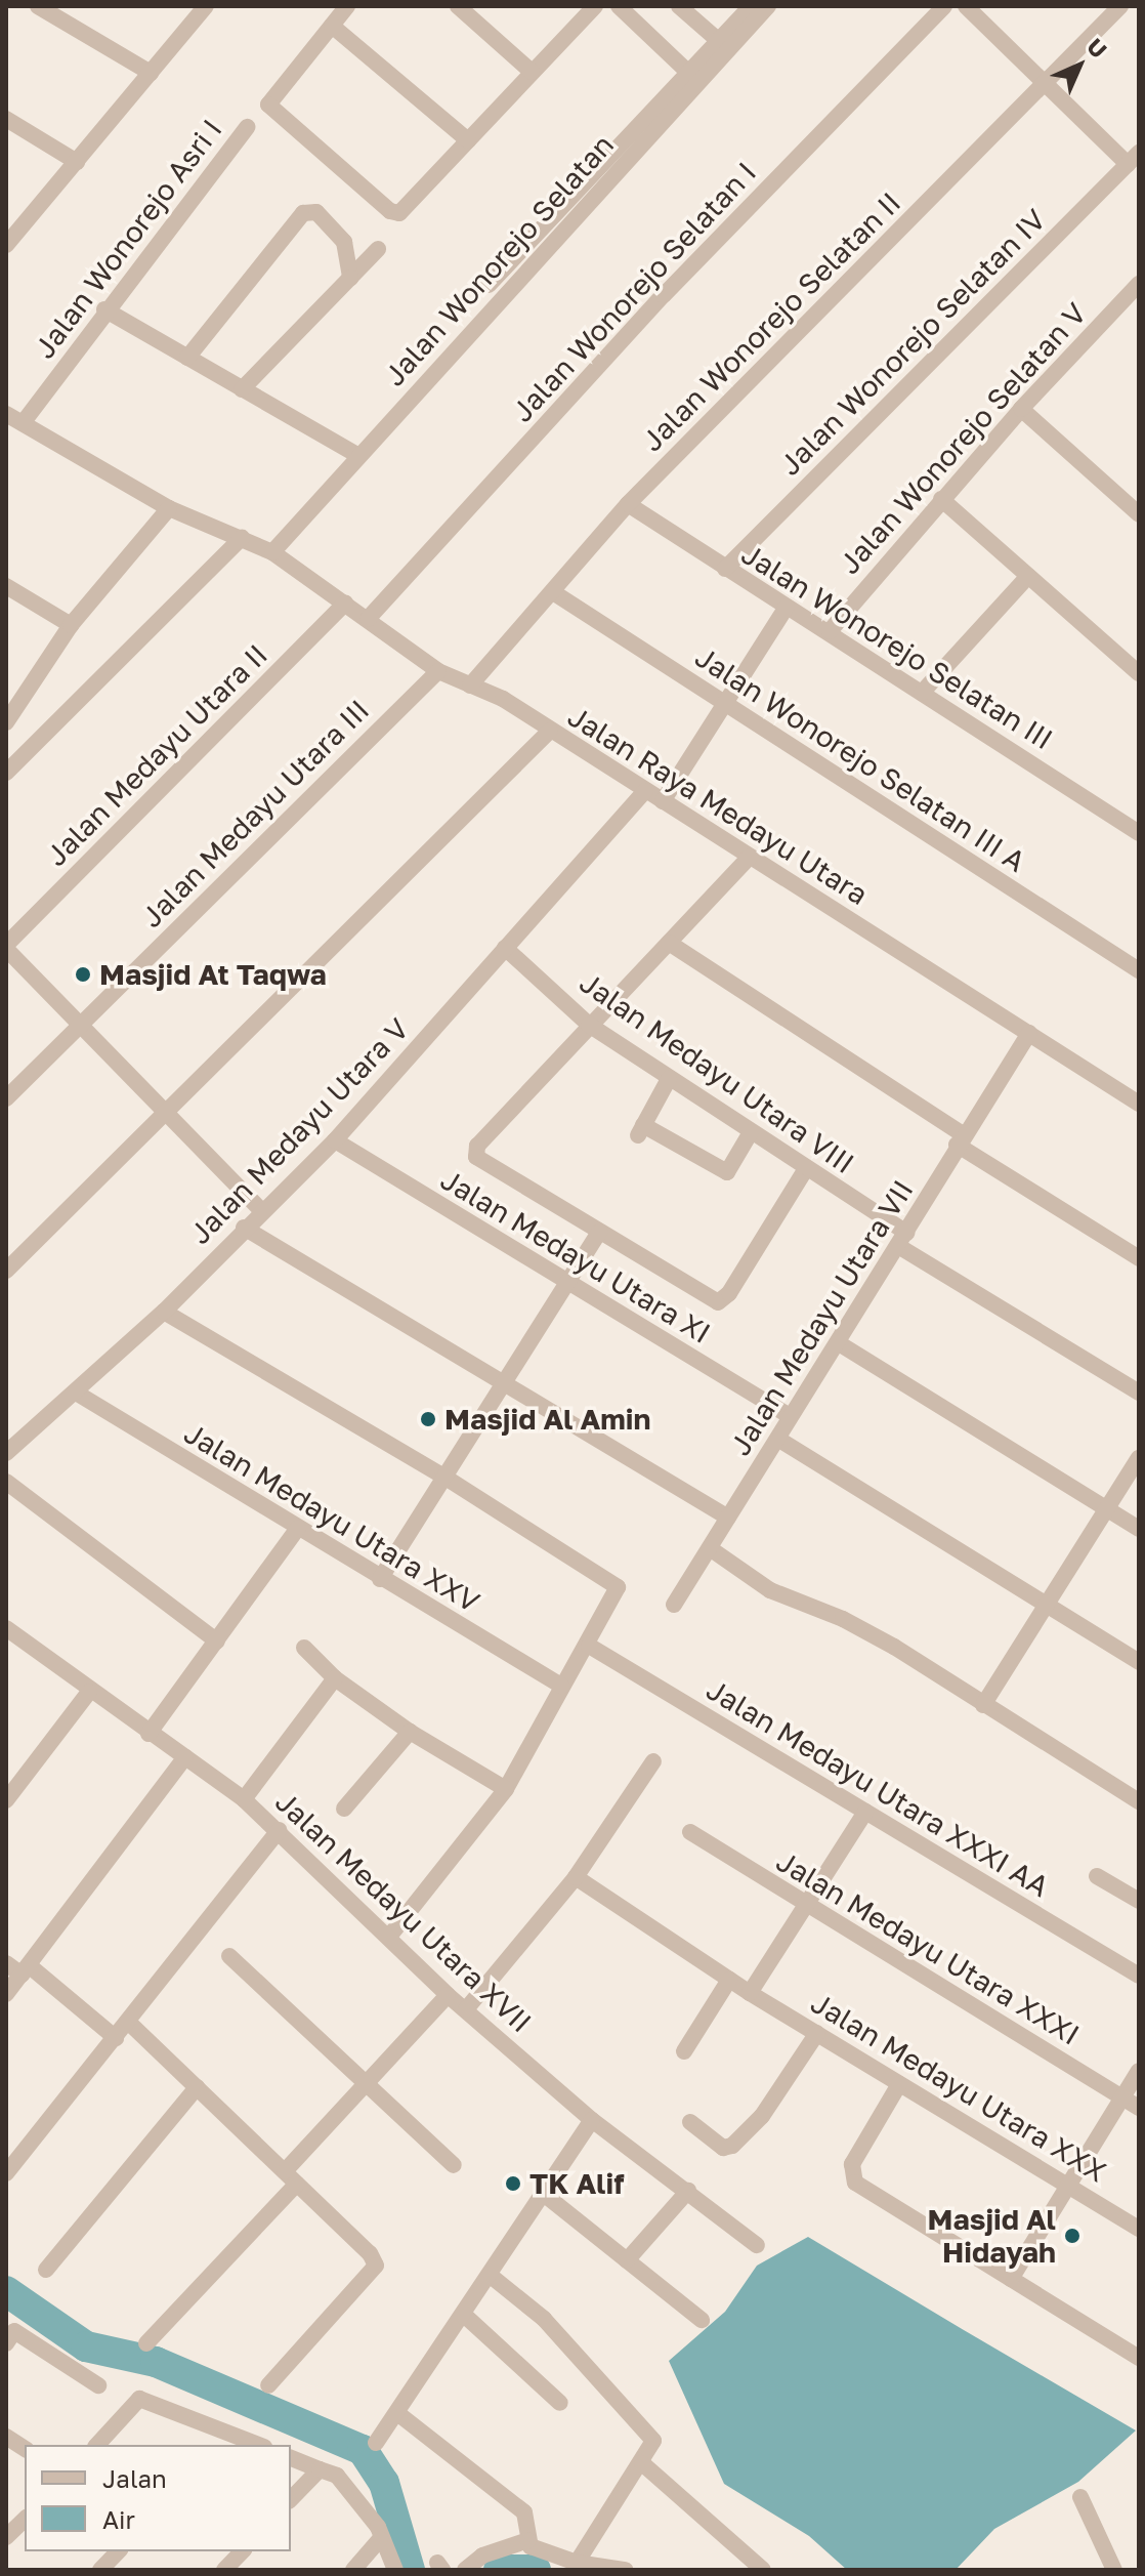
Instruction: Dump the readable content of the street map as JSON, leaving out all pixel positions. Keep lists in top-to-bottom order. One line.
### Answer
{"streets":{"street":["Jalan Wonorejo Asri I","Jalan Wonorejo Selatan","Jalan Wonorejo Selatan I","Jalan Wonorejo Selatan II","Jalan Wonorejo Selatan IV","Jalan Wonorejo Selatan V","Jalan Wonorejo Selatan III","Jalan Medayu Utara II","Jalan Wonorejo Selatan III A","Jalan Raya Medayu Utara","Jalan Medayu Utara III","Jalan Medayu Utara VIII","Jalan Medayu Utara V","Jalan Medayu Utara XI","Jalan Medayu Utara VII","Jalan Medayu Utara XXV","Jalan Medayu Utara XXXI AA","Jalan Medayu Utara XVII","Jalan Medayu Utara XXXI","Jalan Medayu Utara XXX"]},"crossings":[["Jalan Wonorejo Asri I","Jalan Raya Medayu Utara"],["Jalan Wonorejo Selatan","Jalan Raya Medayu Utara"],["Jalan Wonorejo Selatan I","Jalan Raya Medayu Utara"],["Jalan Wonorejo Selatan II","Jalan Wonorejo Selatan III"],["Jalan Wonorejo Selatan II","Jalan Wonorejo Selatan III A"],["Jalan Wonorejo Selatan II","Jalan Raya Medayu Utara"],["Jalan Wonorejo Selatan IV","Jalan Wonorejo Selatan III"],["Jalan Wonorejo Selatan V","Jalan Wonorejo Selatan III"],["Jalan Medayu Utara II","Jalan Raya Medayu Utara"],["Jalan Medayu Utara II","Jalan Medayu Utara III"],["Jalan Medayu Utara II","Jalan Medayu Utara V"],["Jalan Raya Medayu Utara","Jalan Medayu Utara III"],["Jalan Raya Medayu Utara","Jalan Medayu Utara V"],["Jalan Raya Medayu Utara","Jalan Medayu Utara VII"],["Jalan Medayu Utara VIII","Jalan Medayu Utara V"],["Jalan Medayu Utara VIII","Jalan Medayu Utara VII"],["Jalan Medayu Utara V","Jalan Medayu Utara XI"],["Jalan Medayu Utara V","Jalan Medayu Utara XXV"],["Jalan Medayu Utara XI","Jalan Medayu Utara VII"]],"places":["Masjid At Taqwa","Masjid Al Amin","TK Alif","Masjid Al Hidayah"],"legend":["Jalan","Air"],"north":"top right"}
